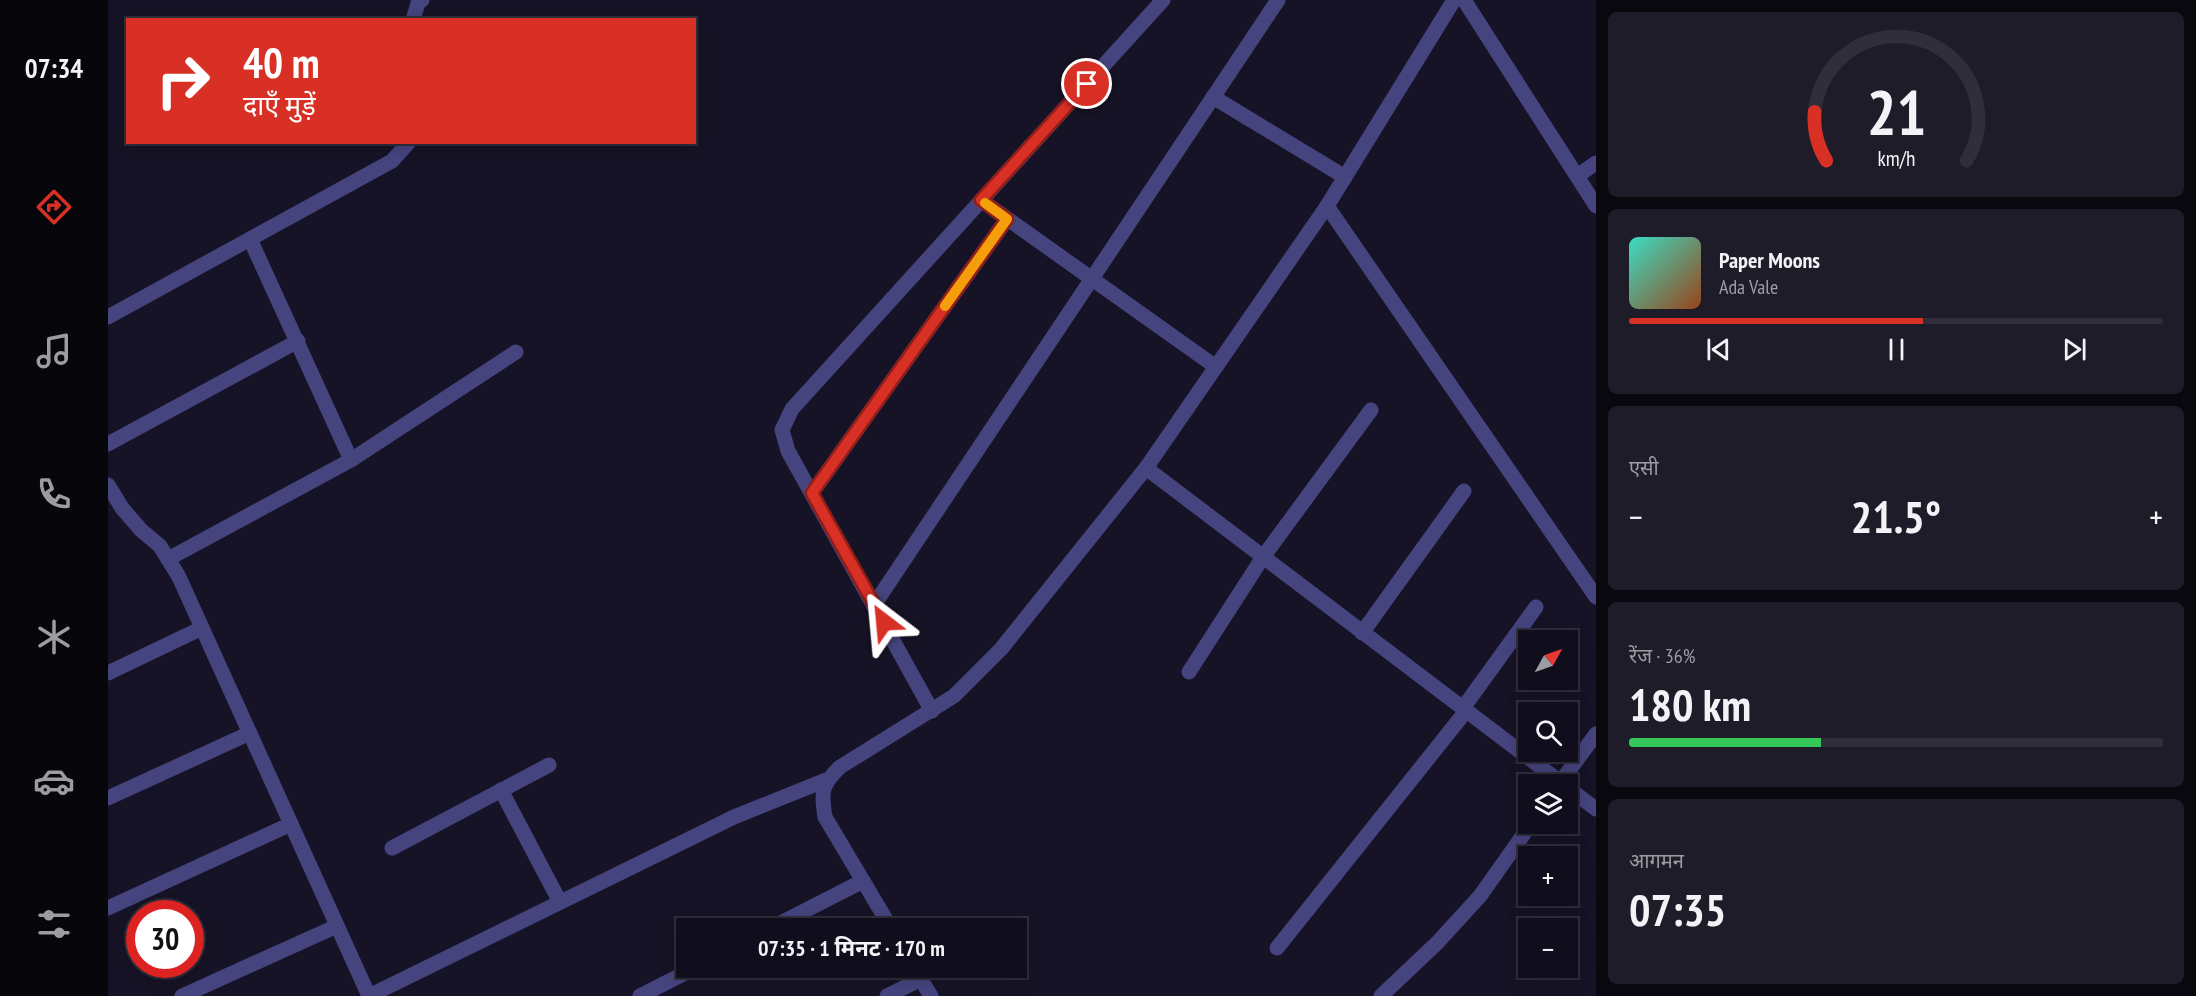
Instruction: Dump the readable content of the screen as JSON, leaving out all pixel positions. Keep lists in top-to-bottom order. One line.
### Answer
{"north":"top right","page":{"tabs":"07:34","turn":["40 m","दाएँ मुड़ें"],"song":["Paper Moons","Ada Vale"],"tile":["एसी",["रेंज · 36%","180 km"],["आगमन","07:35"]],"heat":["−","21.5°","+"],"map_buttons":["+","−"],"limit":"30","trip":"07:35 · 1 मिनट · 170 m","gauge":["21","km/h"]}}
